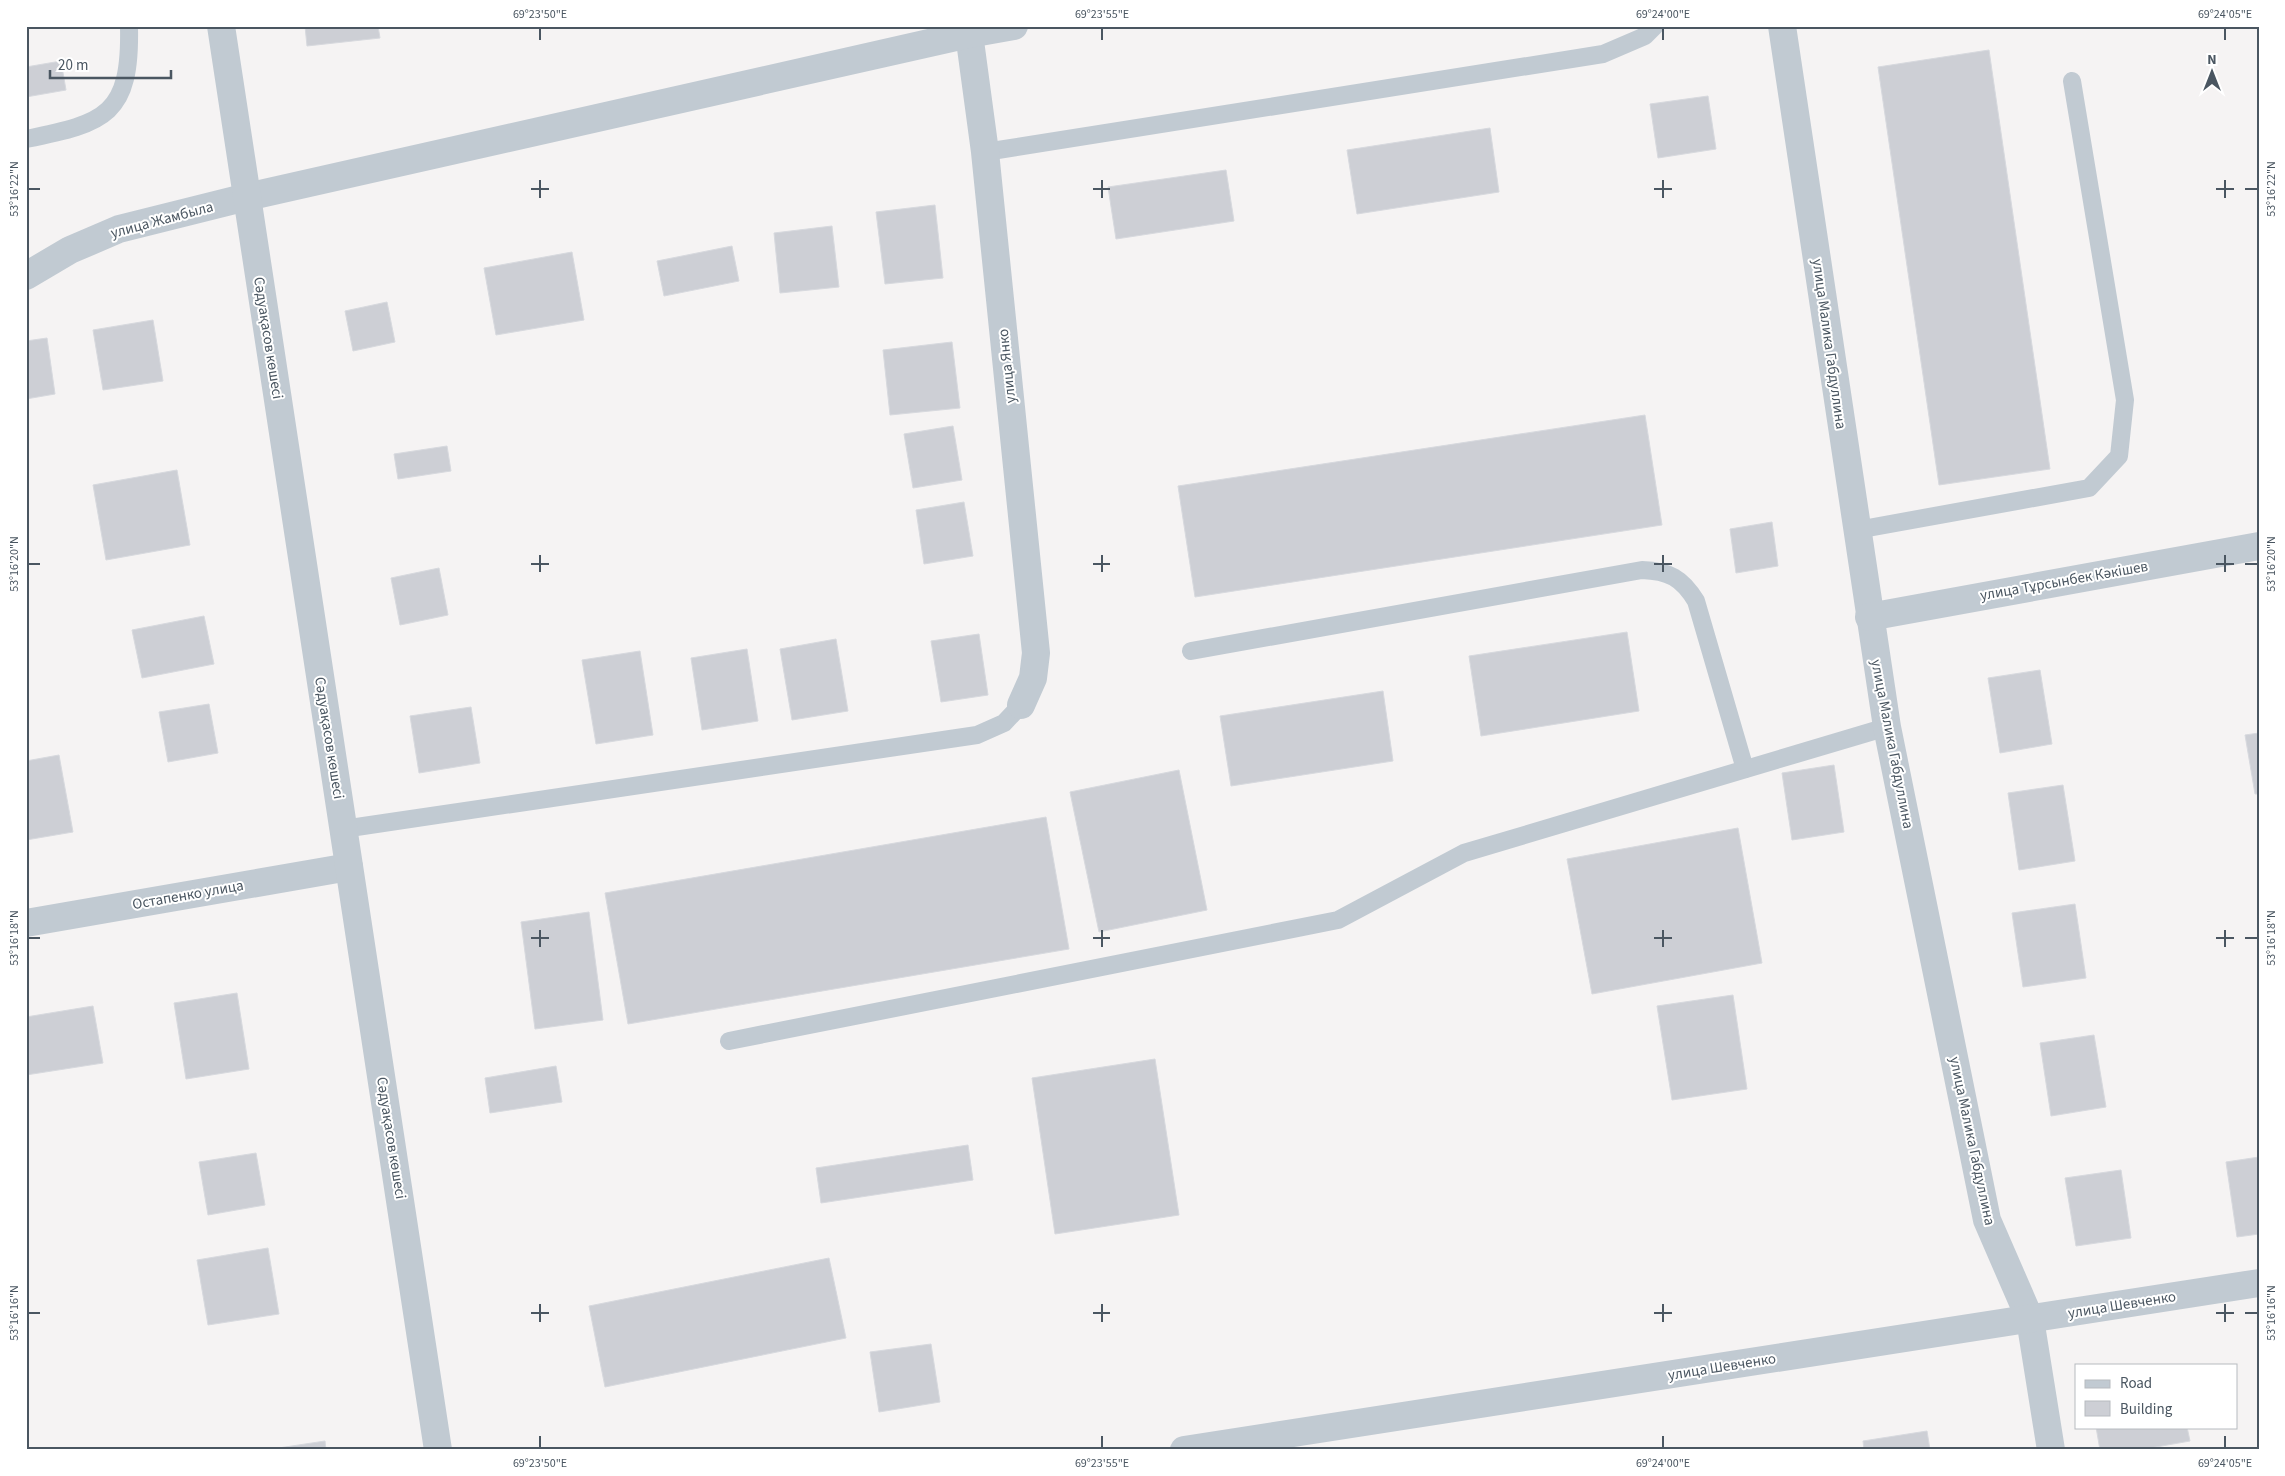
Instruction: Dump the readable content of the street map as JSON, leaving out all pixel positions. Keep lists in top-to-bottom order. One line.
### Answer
{"streets":{"street":["улица Жамбыла","Сәдуақасов көшесі","улица Малика Габдуллина","улица Янко","улица Тұрсынбек Кәкішев","Остапенко улица","улица Шевченко"]},"crossings":[["улица Жамбыла","Сәдуақасов көшесі"],["улица Жамбыла","улица Янко"],["Сәдуақасов көшесі","Остапенко улица"],["улица Малика Габдуллина","улица Тұрсынбек Кәкішев"],["улица Малика Габдуллина","улица Шевченко"]],"legend":["Road","Building"],"scale_bar":"20 m","north":"top","coordinates":["69°23'50\"E","69°23'55\"E","69°24'00\"E","69°24'05\"E","53°16'22\"N","53°16'20\"N","53°16'18\"N","53°16'16\"N"]}
